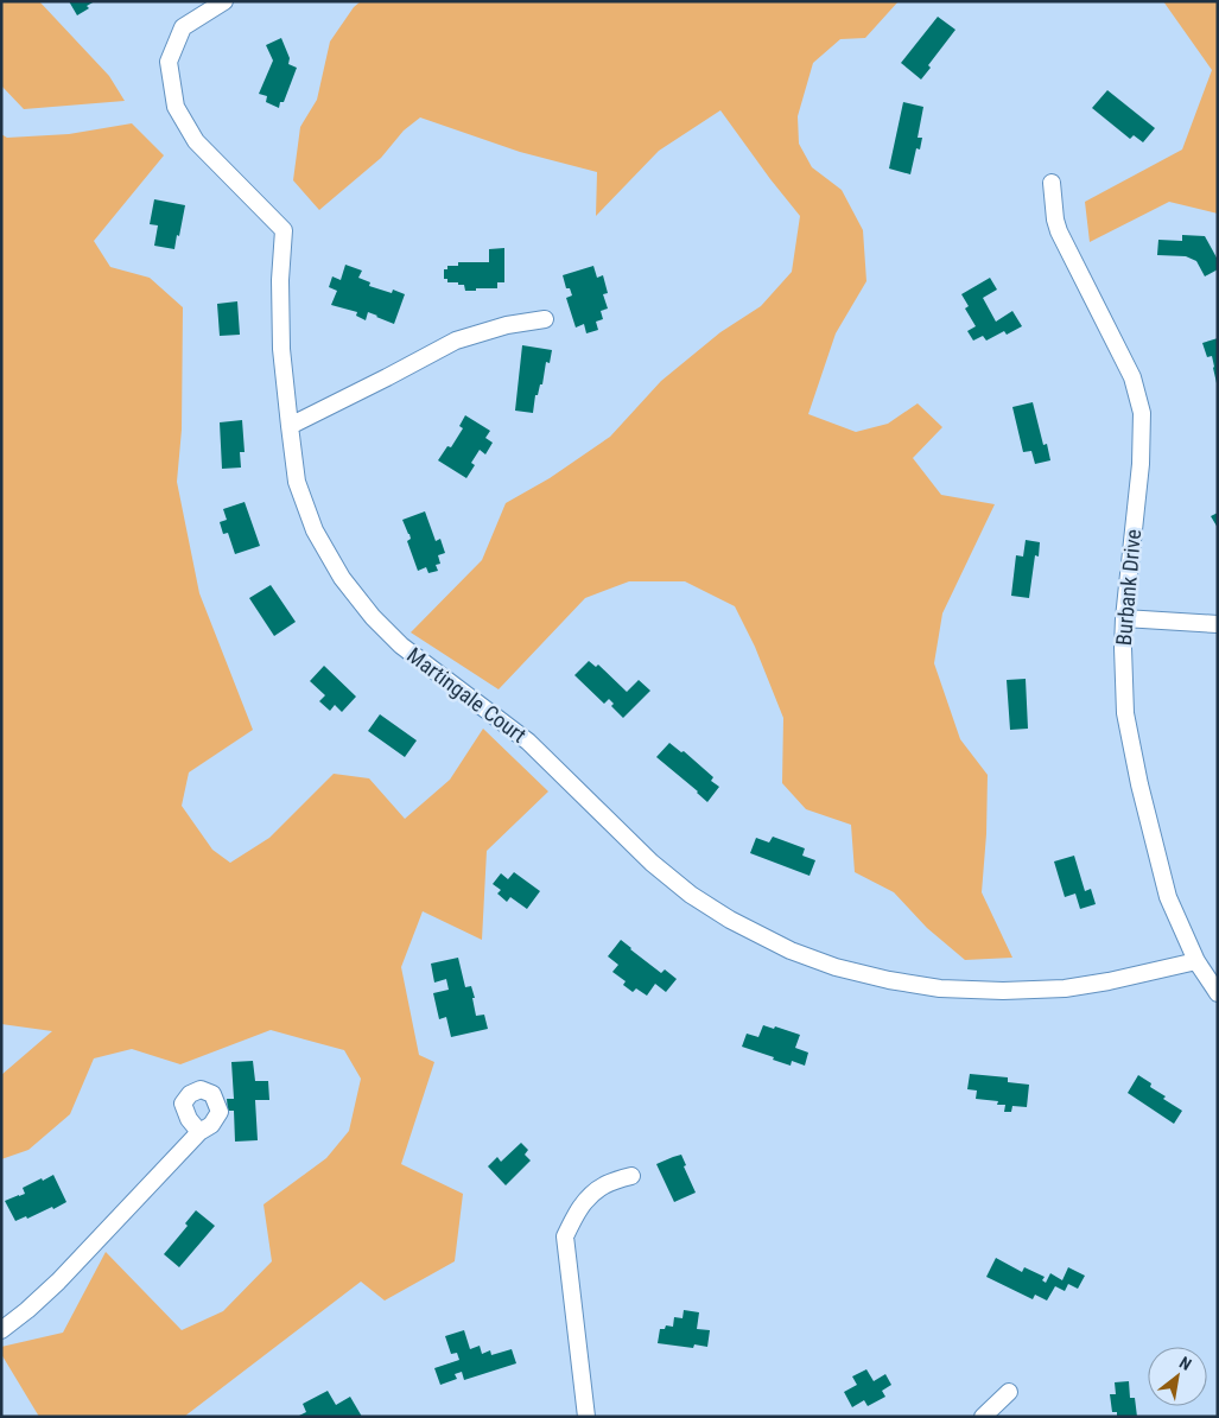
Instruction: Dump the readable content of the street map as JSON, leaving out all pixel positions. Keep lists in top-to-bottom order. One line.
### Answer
{"streets":{"street":["Burbank Drive","Martingale Court"]},"crossings":[["Burbank Drive","Martingale Court"]],"north":"top right"}
